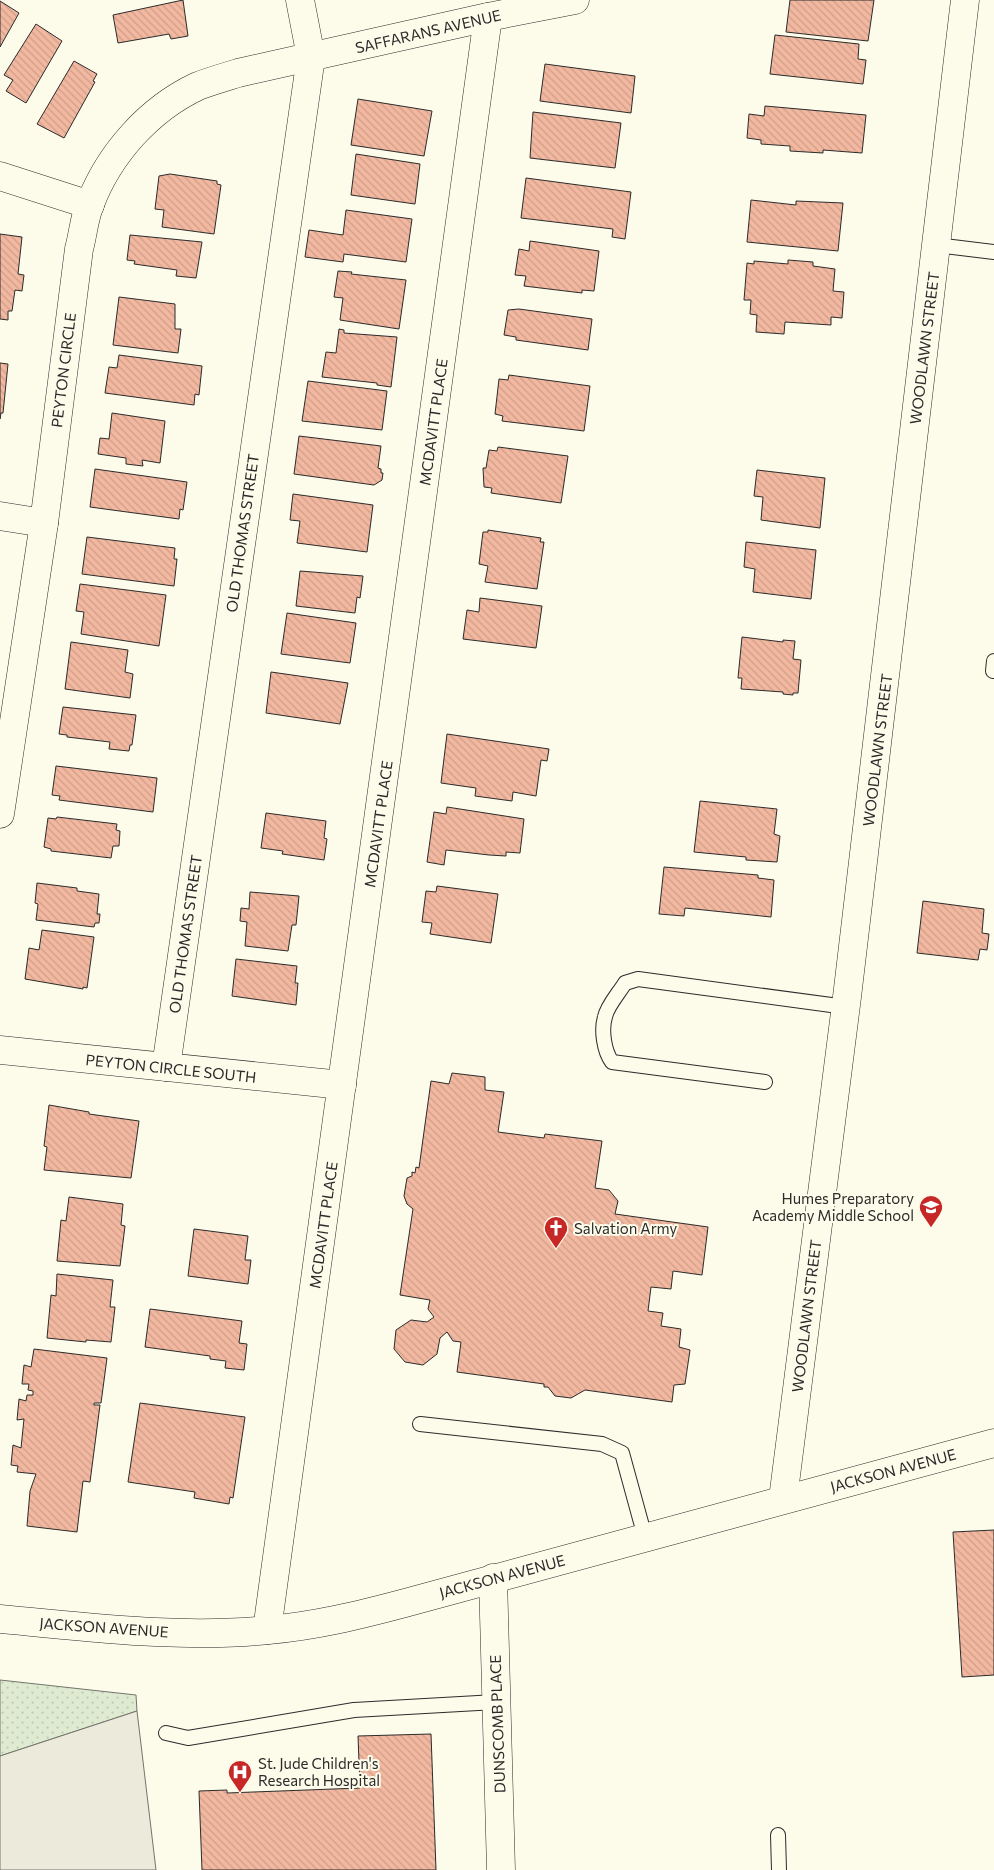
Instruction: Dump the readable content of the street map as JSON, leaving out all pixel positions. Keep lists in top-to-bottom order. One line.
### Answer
{"streets":{"street":["SAFFARANS AVENUE","WOODLAWN STREET","PEYTON CIRCLE","MCDAVITT PLACE","OLD THOMAS STREET","PEYTON CIRCLE SOUTH","JACKSON AVENUE","DUNSCOMB PLACE"]},"crossings":[["SAFFARANS AVENUE","PEYTON CIRCLE"],["SAFFARANS AVENUE","MCDAVITT PLACE"],["SAFFARANS AVENUE","OLD THOMAS STREET"],["WOODLAWN STREET","JACKSON AVENUE"],["PEYTON CIRCLE","OLD THOMAS STREET"],["MCDAVITT PLACE","PEYTON CIRCLE SOUTH"],["MCDAVITT PLACE","JACKSON AVENUE"],["OLD THOMAS STREET","PEYTON CIRCLE SOUTH"],["JACKSON AVENUE","DUNSCOMB PLACE"]],"places":{"school or university":["Humes Preparatory Academy Middle School"],"church":["Salvation Army"],"hospital":["St. Jude Children's Research Hospital"]}}
